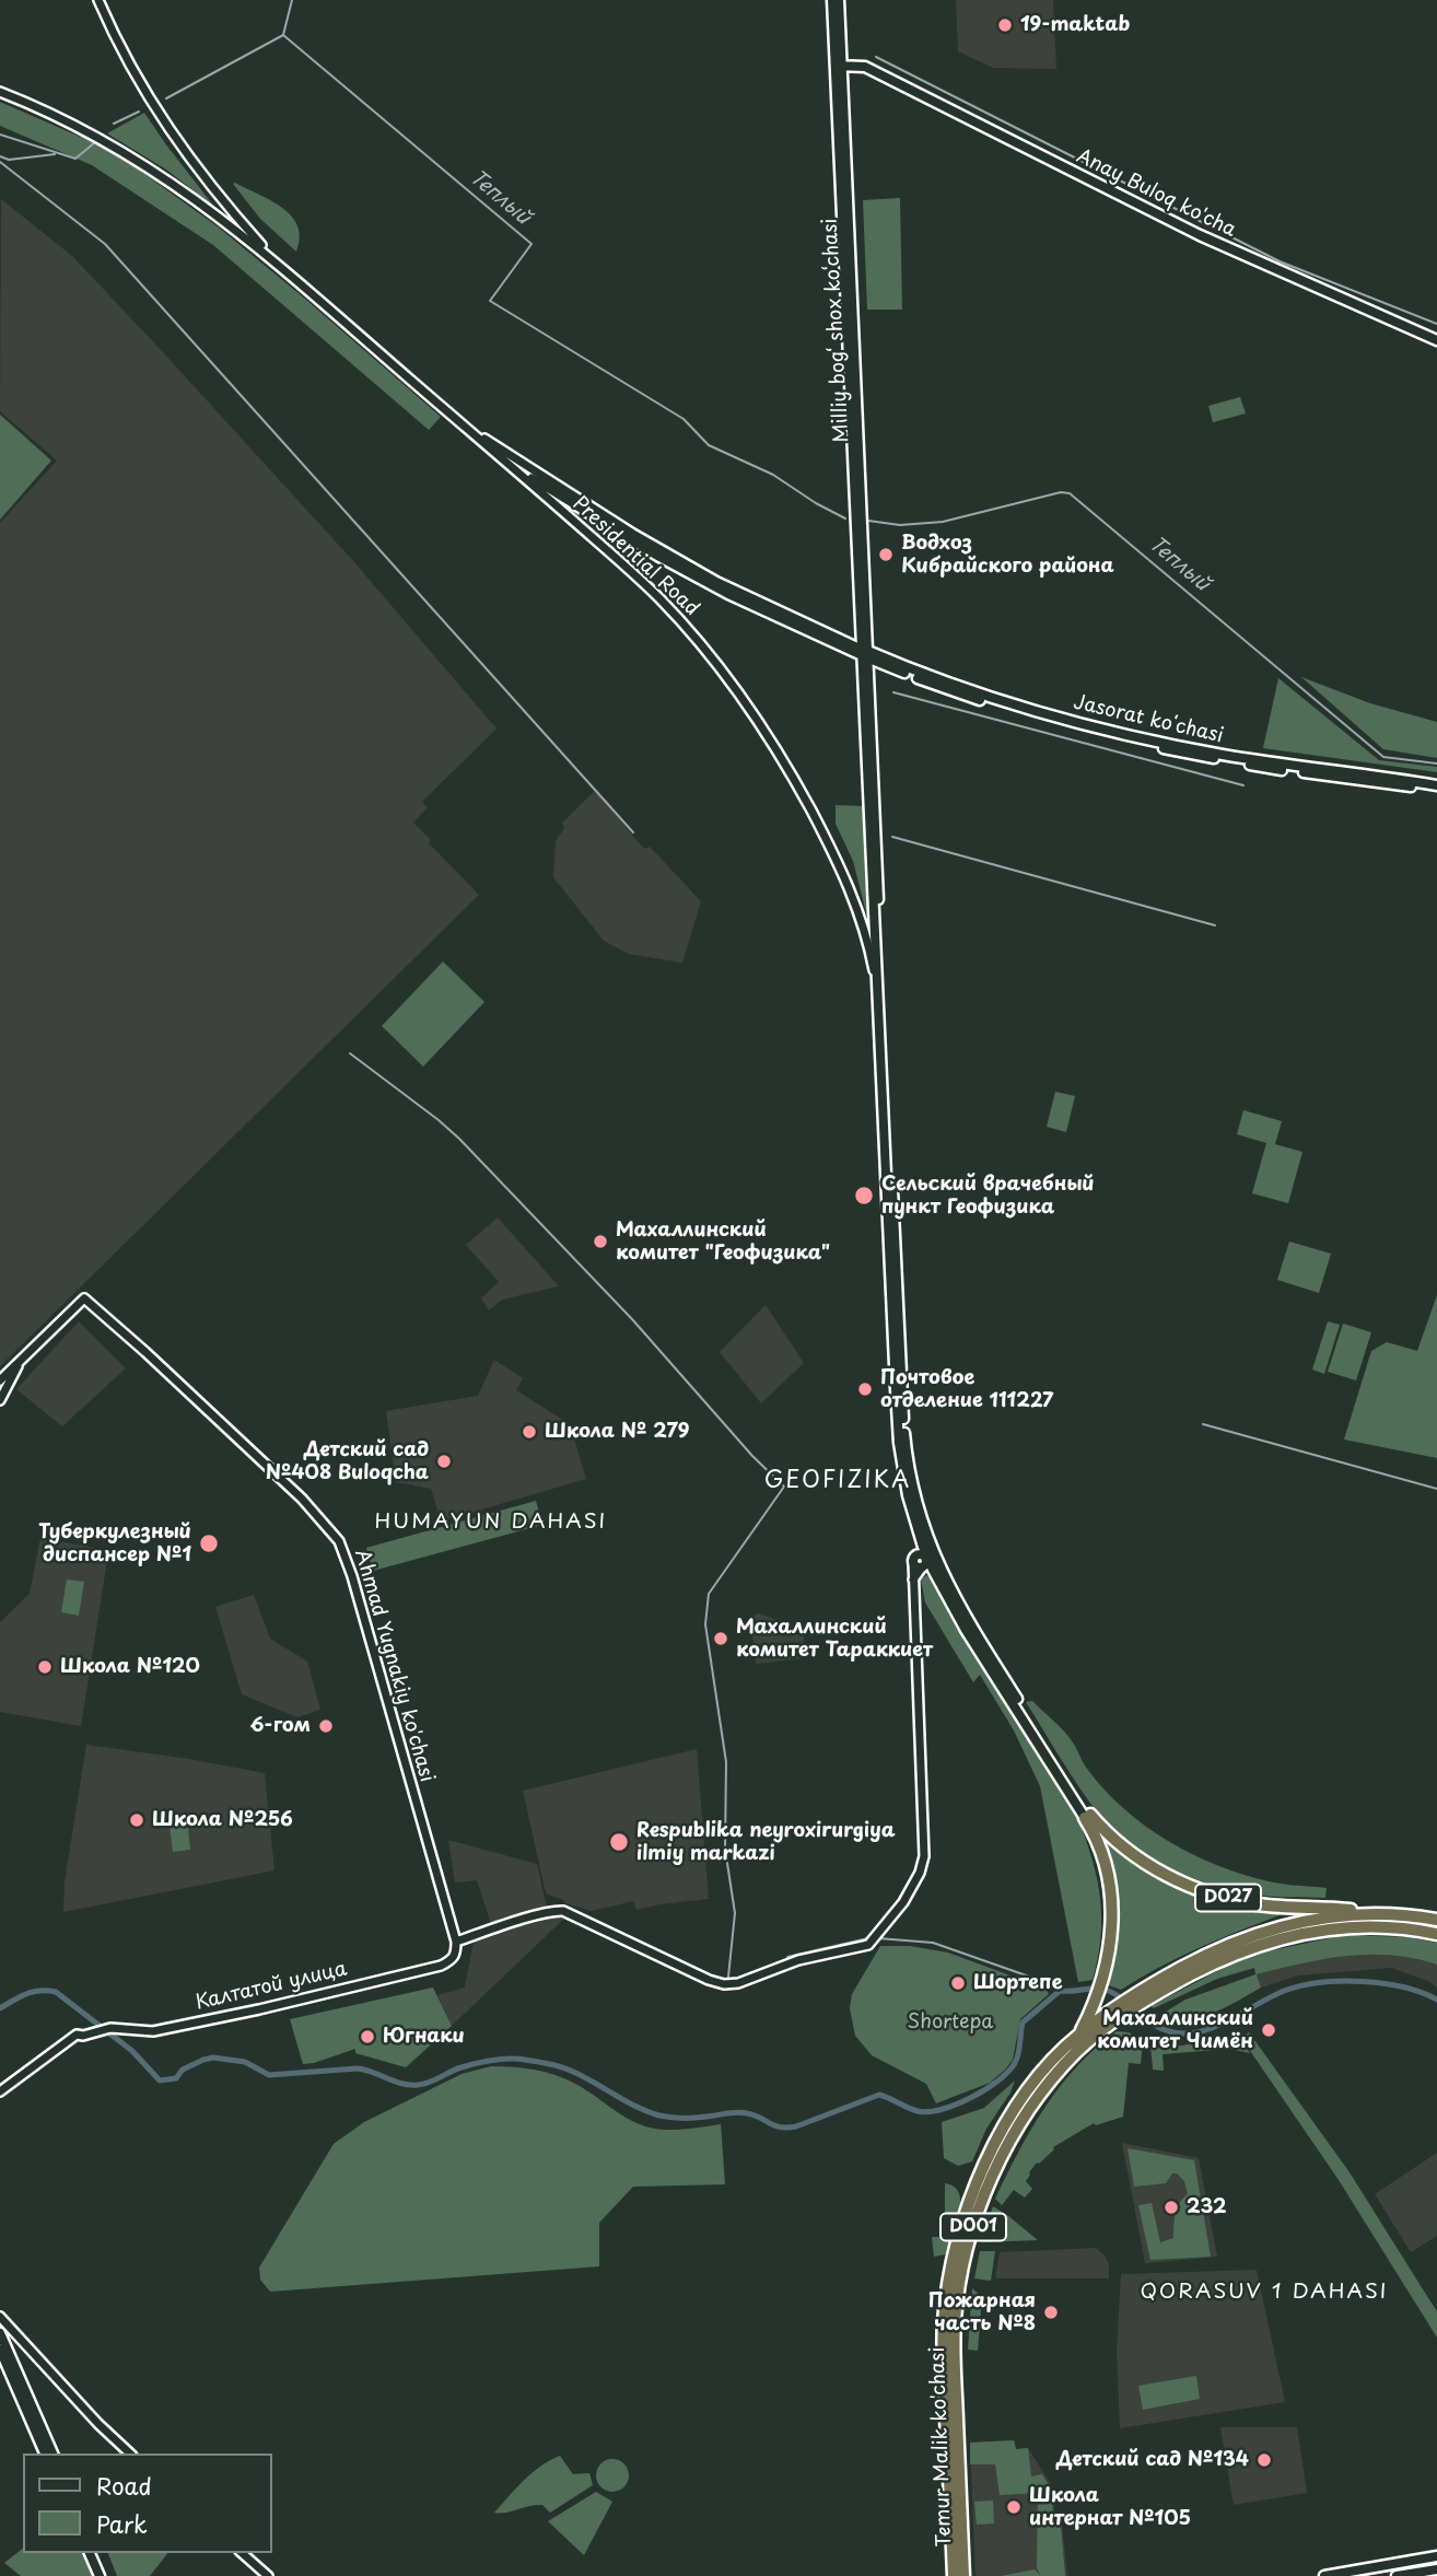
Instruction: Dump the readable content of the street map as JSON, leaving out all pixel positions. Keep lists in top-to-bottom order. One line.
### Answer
{"streets":{"highway":["D027","D001","Temur Malik ko'chasi"],"main road":["Anay Buloq ko'cha","Milliy bog‘ shox ko‘chasi","Jasorat koʻchasi"],"street":["Presidential Road","Ahmad Yugnakiy ko'chasi","Калтатой улица"]},"crossings":[["Anay Buloq ko'cha","Milliy bog‘ shox ko‘chasi"],["Milliy bog‘ shox ko‘chasi","Jasorat koʻchasi"],["Milliy bog‘ shox ko‘chasi","D027"],["Presidential Road","D027"],["Jasorat koʻchasi","D027"],["Ahmad Yugnakiy ko'chasi","Калтатой улица"],["D027","Temur Malik ko'chasi"]],"districts":["GEOFIZIKA","HUMAYUN DAHASI","QORASUV 1 DAHASI"],"water":["Теплый"],"parks":["Shortepa"],"places":["19-maktab","Водхоз Кибрайского района","Сельский врачебный пункт Геофизика","Махаллинский комитет \"Геофизика\"","Почтовое отделение 111227","Школа № 279","Детский сад №408 Buloqcha","Туберкулезный диспансер №1","Махаллинский комитет Тараккиет","Школа №120","6-гом","Школа №256","Respublika neyroxirurgiya ilmiy markazi","Шортепе","Махаллинский комитет Чимён","Югнаки","232","Пожарная часть №8","Детский сад №134","Школа интернат №105"],"legend":["Road","Park"]}
